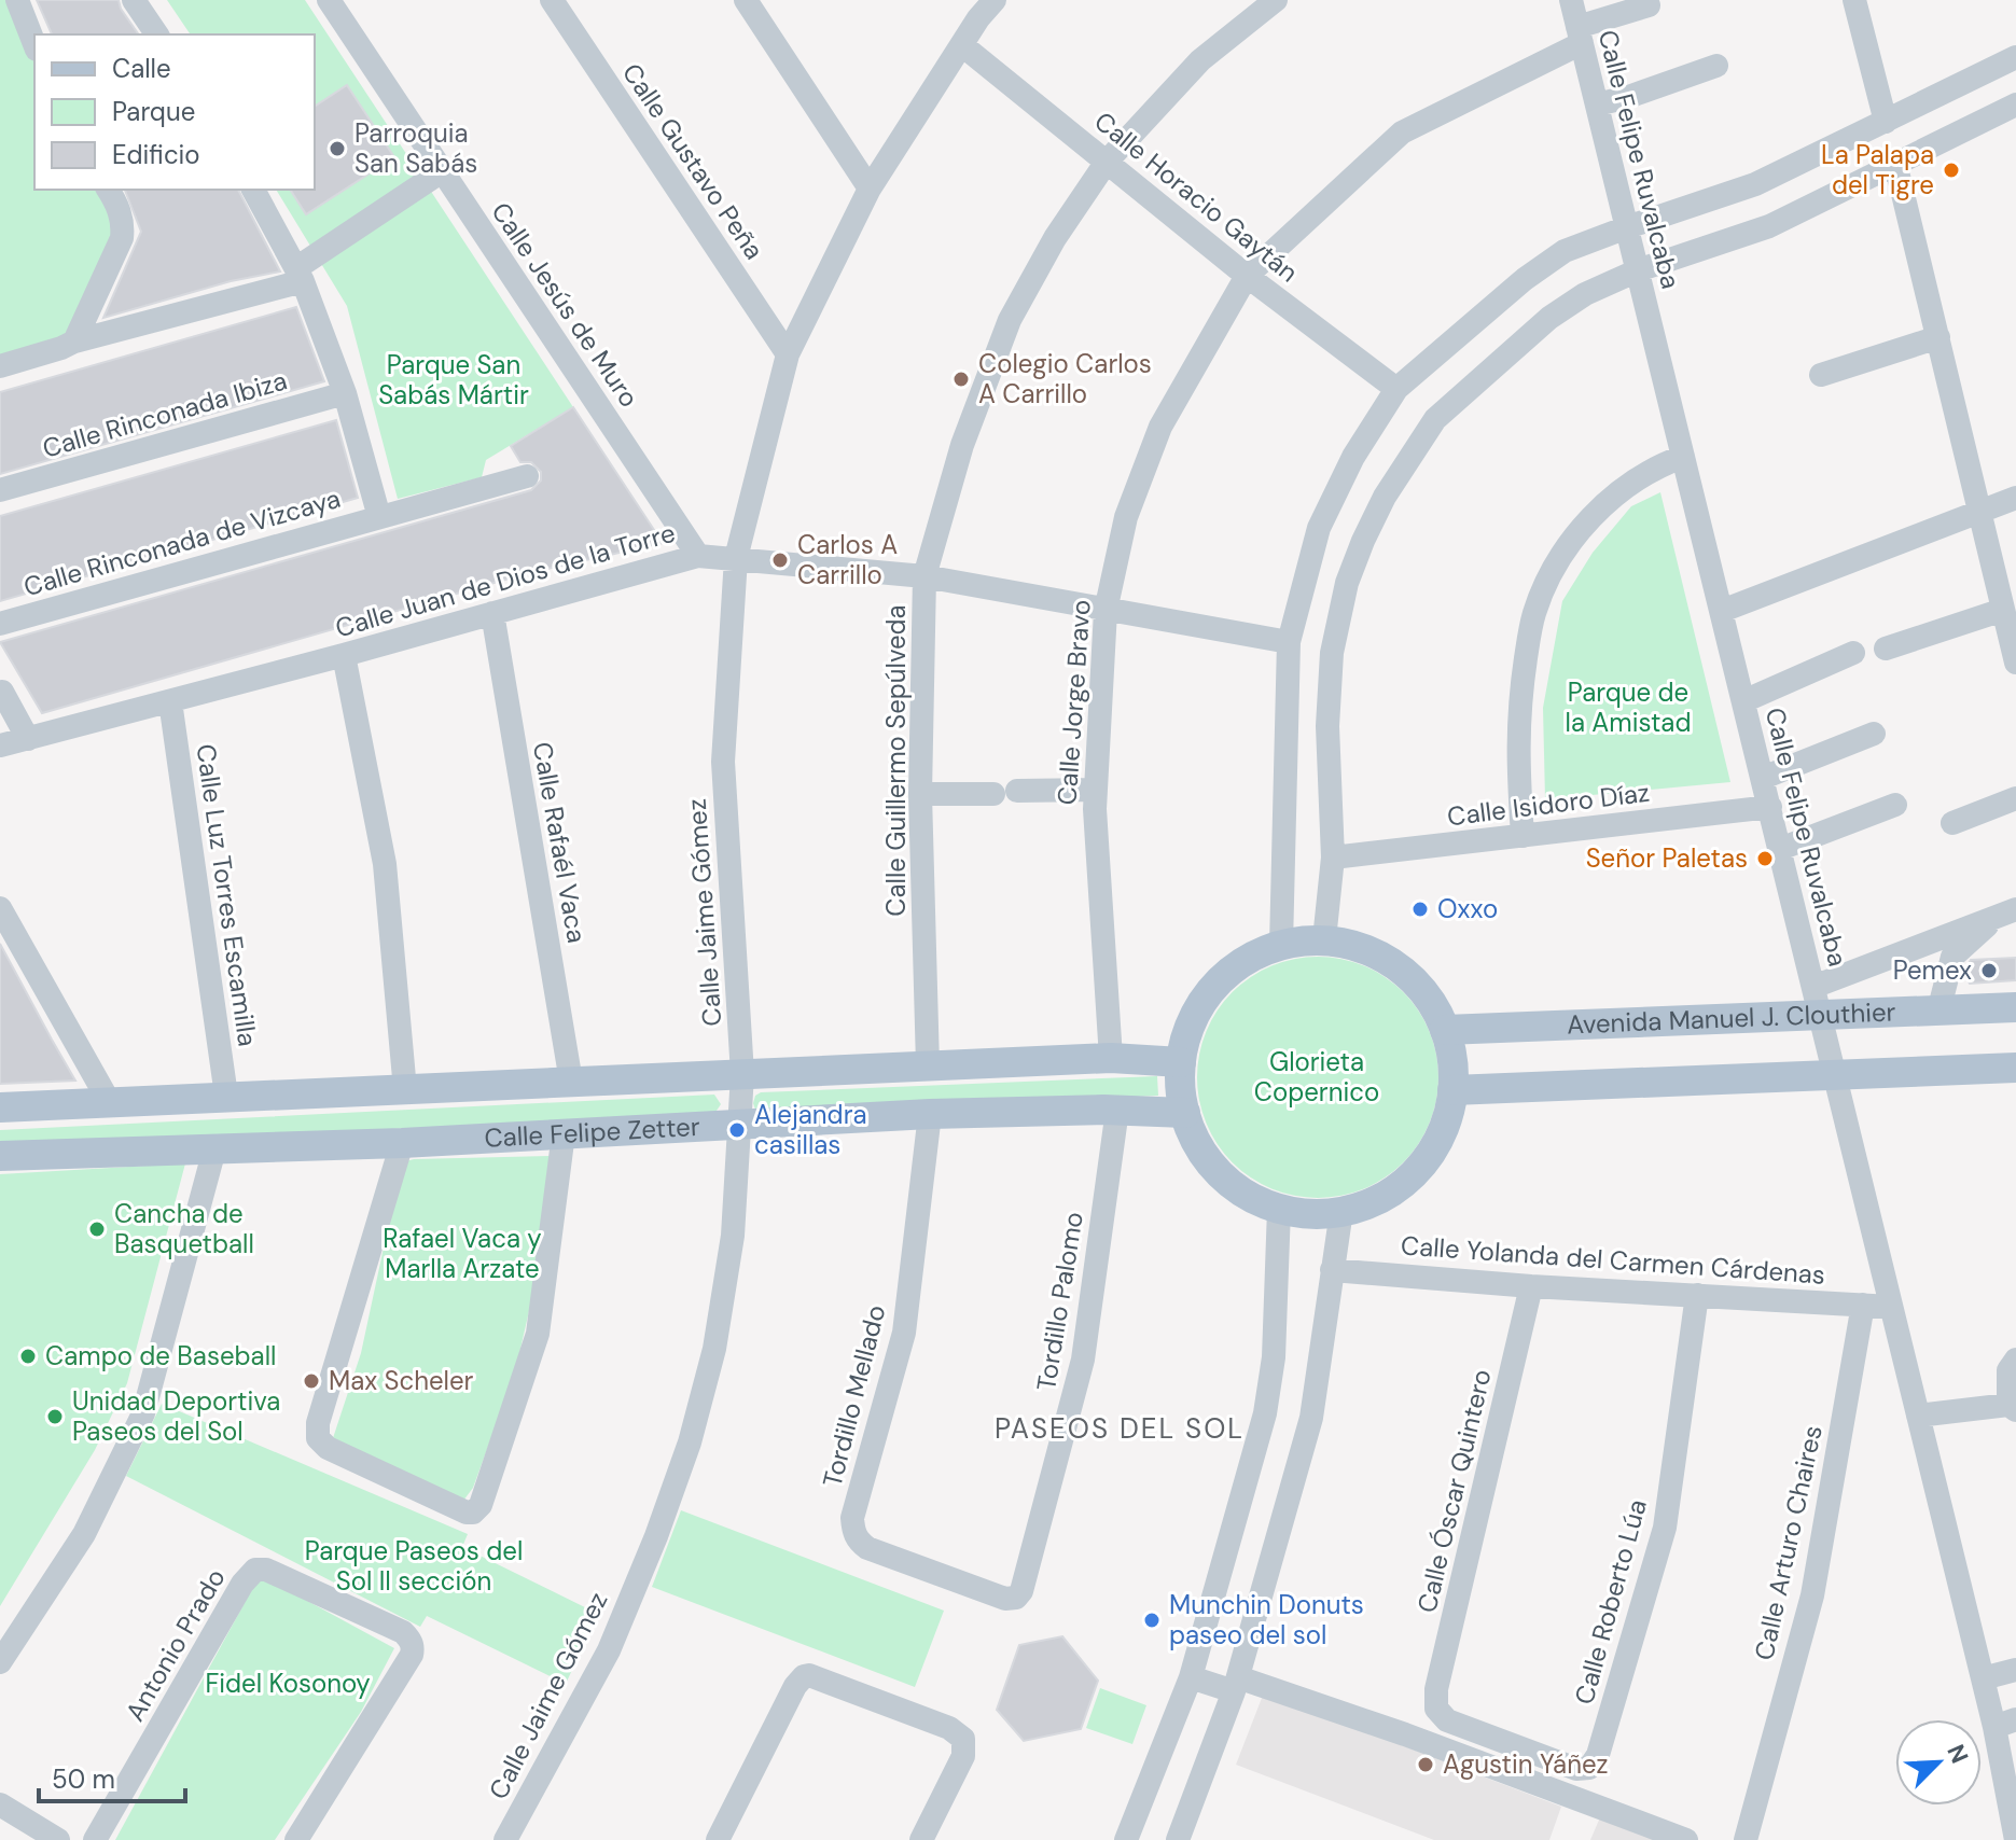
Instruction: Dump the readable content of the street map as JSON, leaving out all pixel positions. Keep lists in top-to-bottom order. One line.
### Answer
{"streets":{"main road":["Avenida Manuel J. Clouthier","Calle Felipe Zetter"],"street":["Calle Felipe Ruvalcaba","Calle Gustavo Peña","Calle Horacio Gaytán","Calle Jesús de Muro","Calle Rinconada Ibiza","Calle Rinconada de Vizcaya","Calle Juan de Dios de la Torre","Calle Jorge Bravo","Calle Guillermo Sepúlveda","Calle Isidoro Díaz","Calle Rafaél Vaca","Calle Luz Torres Escamilla","Calle Jaime Gómez","Calle Yolanda del Carmen Cárdenas","Tordillo Palomo","Tordillo Mellado","Calle Óscar Quintero","Calle Arturo Chaires","Calle Roberto Lúa","Antonio Prado"]},"crossings":[["Calle Felipe Ruvalcaba","Calle Jorge Bravo"],["Calle Felipe Ruvalcaba","Calle Isidoro Díaz"],["Calle Felipe Ruvalcaba","Avenida Manuel J. Clouthier"],["Calle Felipe Ruvalcaba","Calle Yolanda del Carmen Cárdenas"],["Calle Gustavo Peña","Calle Jaime Gómez"],["Calle Horacio Gaytán","Calle Jorge Bravo"],["Calle Horacio Gaytán","Calle Guillermo Sepúlveda"],["Calle Horacio Gaytán","Calle Jaime Gómez"],["Calle Jesús de Muro","Calle Juan de Dios de la Torre"],["Calle Juan de Dios de la Torre","Calle Jorge Bravo"],["Calle Juan de Dios de la Torre","Calle Guillermo Sepúlveda"],["Calle Juan de Dios de la Torre","Calle Rafaél Vaca"],["Calle Juan de Dios de la Torre","Calle Luz Torres Escamilla"],["Calle Juan de Dios de la Torre","Calle Jaime Gómez"],["Calle Jorge Bravo","Calle Felipe Zetter"],["Calle Guillermo Sepúlveda","Calle Felipe Zetter"],["Calle Rafaél Vaca","Calle Felipe Zetter"],["Calle Luz Torres Escamilla","Calle Felipe Zetter"],["Calle Jaime Gómez","Calle Felipe Zetter"],["Avenida Manuel J. Clouthier","Calle Felipe Zetter"],["Calle Felipe Zetter","Tordillo Palomo"],["Calle Felipe Zetter","Tordillo Mellado"],["Calle Yolanda del Carmen Cárdenas","Calle Óscar Quintero"],["Calle Yolanda del Carmen Cárdenas","Calle Arturo Chaires"],["Calle Yolanda del Carmen Cárdenas","Calle Roberto Lúa"],["Tordillo Palomo","Tordillo Mellado"]],"districts":["PASEOS DEL SOL"],"parks":["Parque San Sabás Mártir","Parque de la Amistad","Glorieta Copernico","Rafael Vaca y Marlla Arzate","Parque Paseos del Sol II sección","Fidel Kosonoy"],"places":["Parroquia San Sabás","La Palapa del Tigre","Colegio Carlos A Carrillo","Carlos A Carrillo","Señor Paletas","Oxxo","Pemex","Alejandra casillas","Cancha de Basquetball","Campo de Baseball","Max Scheler","Unidad Deportiva Paseos del Sol","Munchin Donuts paseo del sol","Agustin Yáñez"],"legend":["Calle","Parque","Edificio"],"scale_bar":"50 m","north":"top right"}
